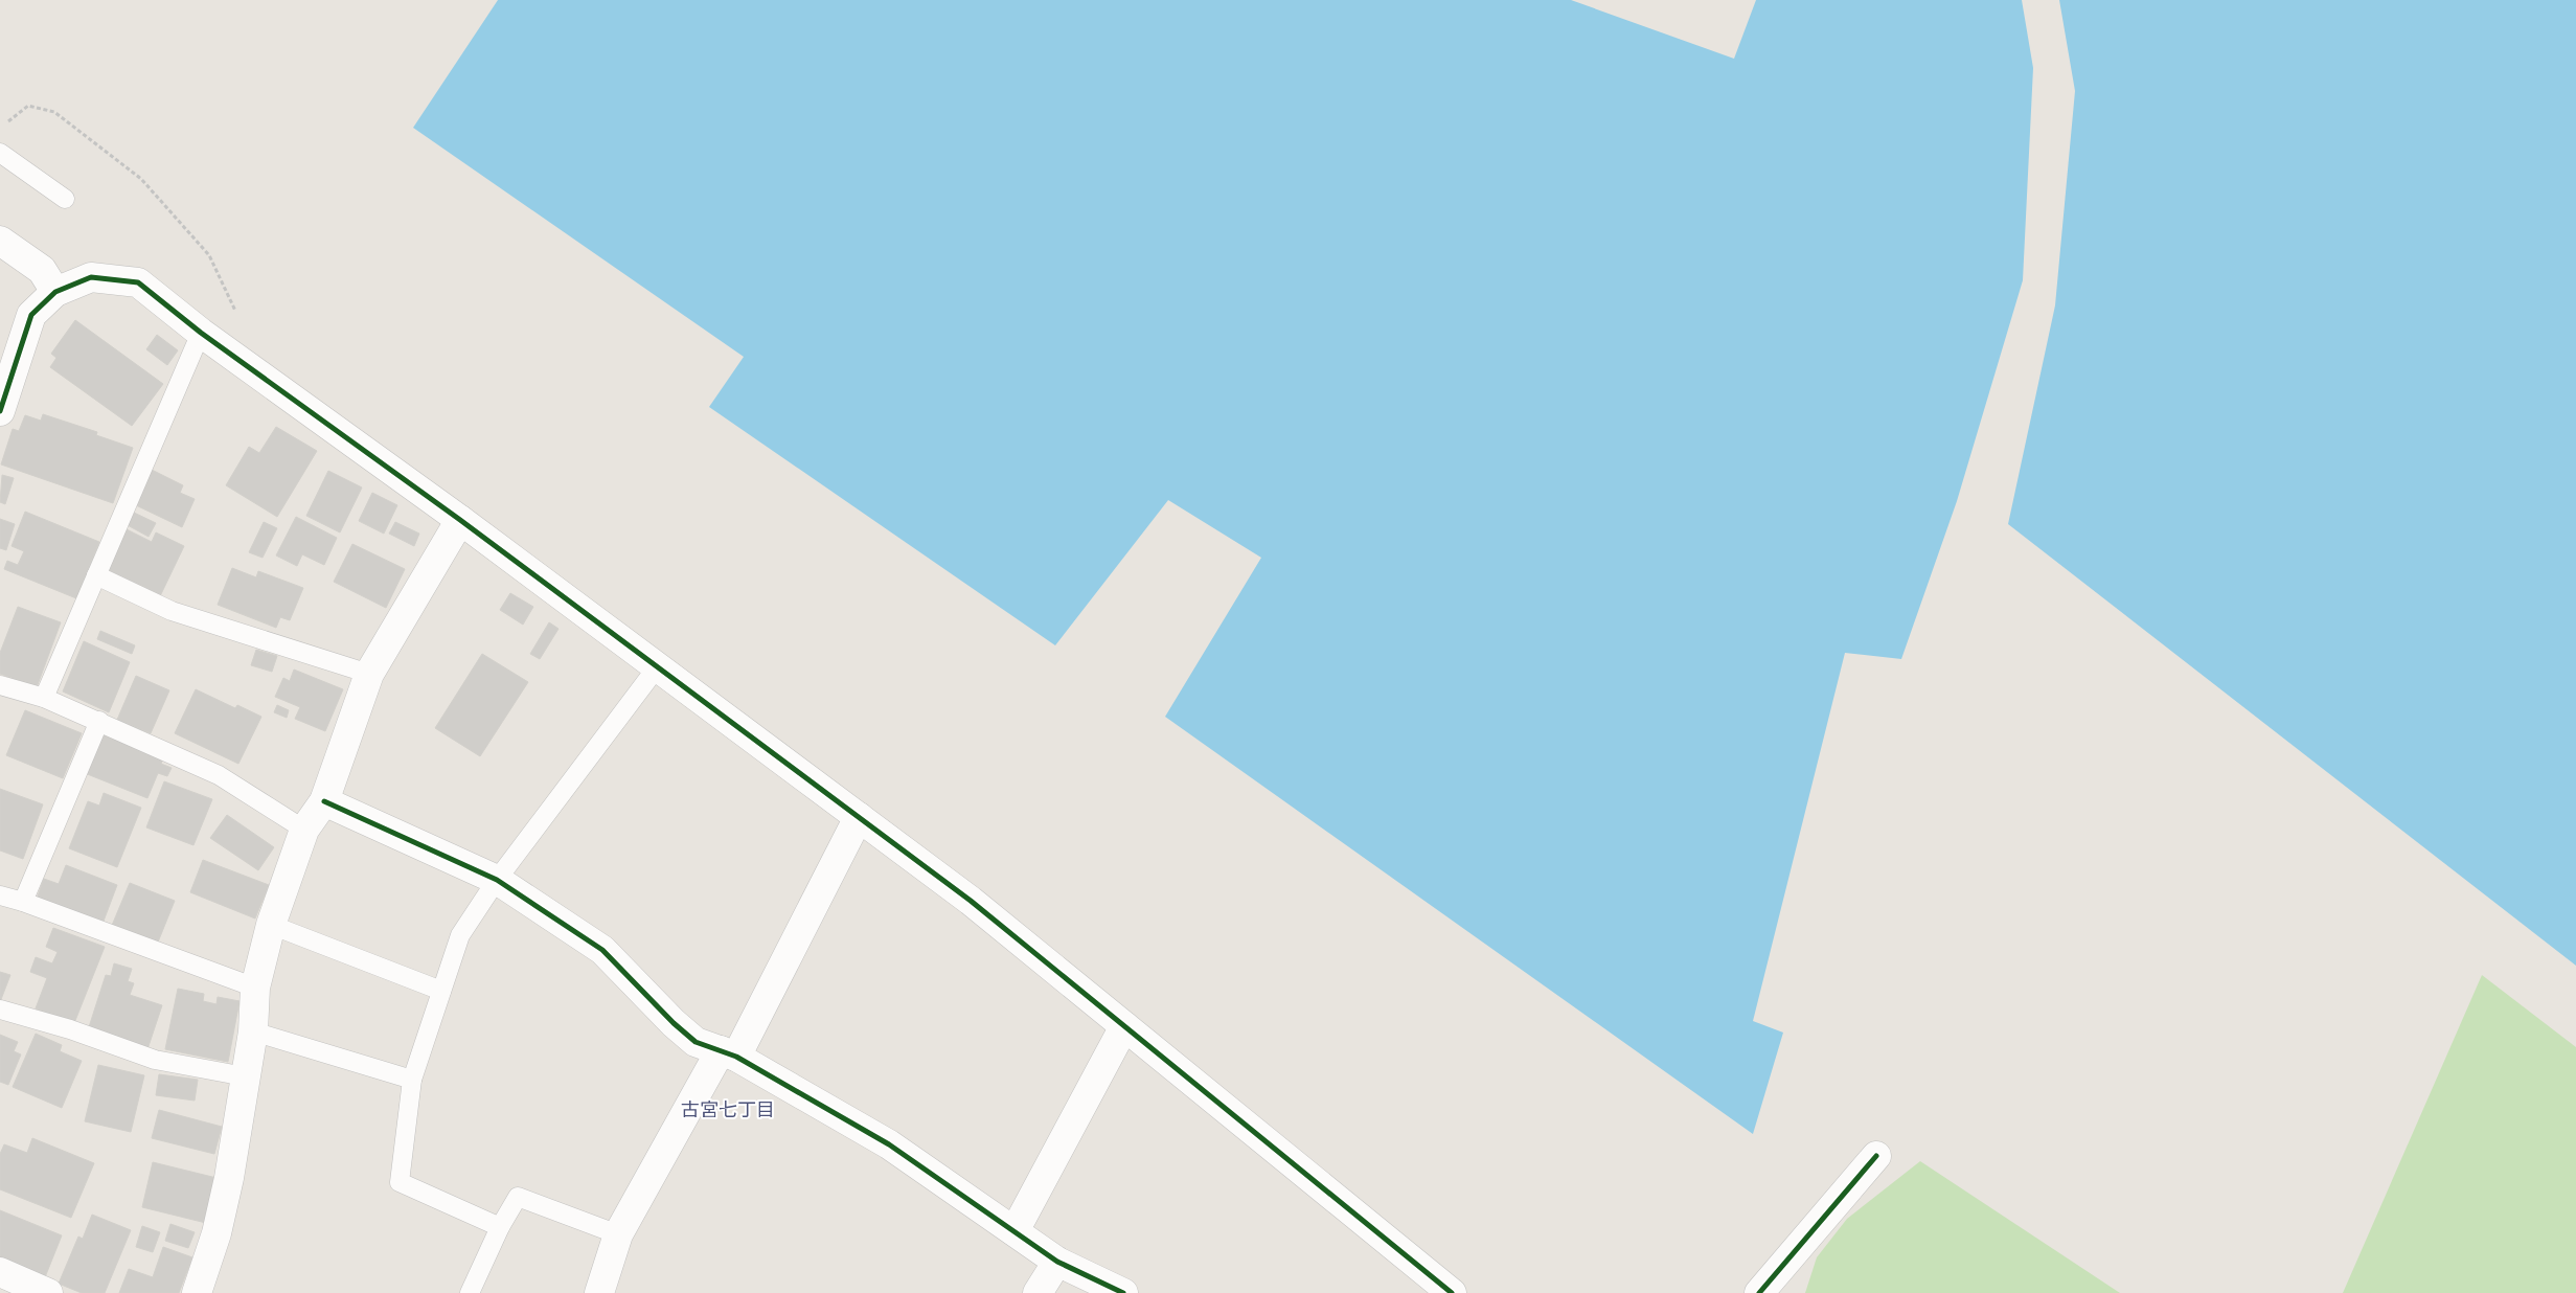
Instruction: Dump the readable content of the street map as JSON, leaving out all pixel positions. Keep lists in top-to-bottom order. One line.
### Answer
{"districts":["古宮七丁目"]}
